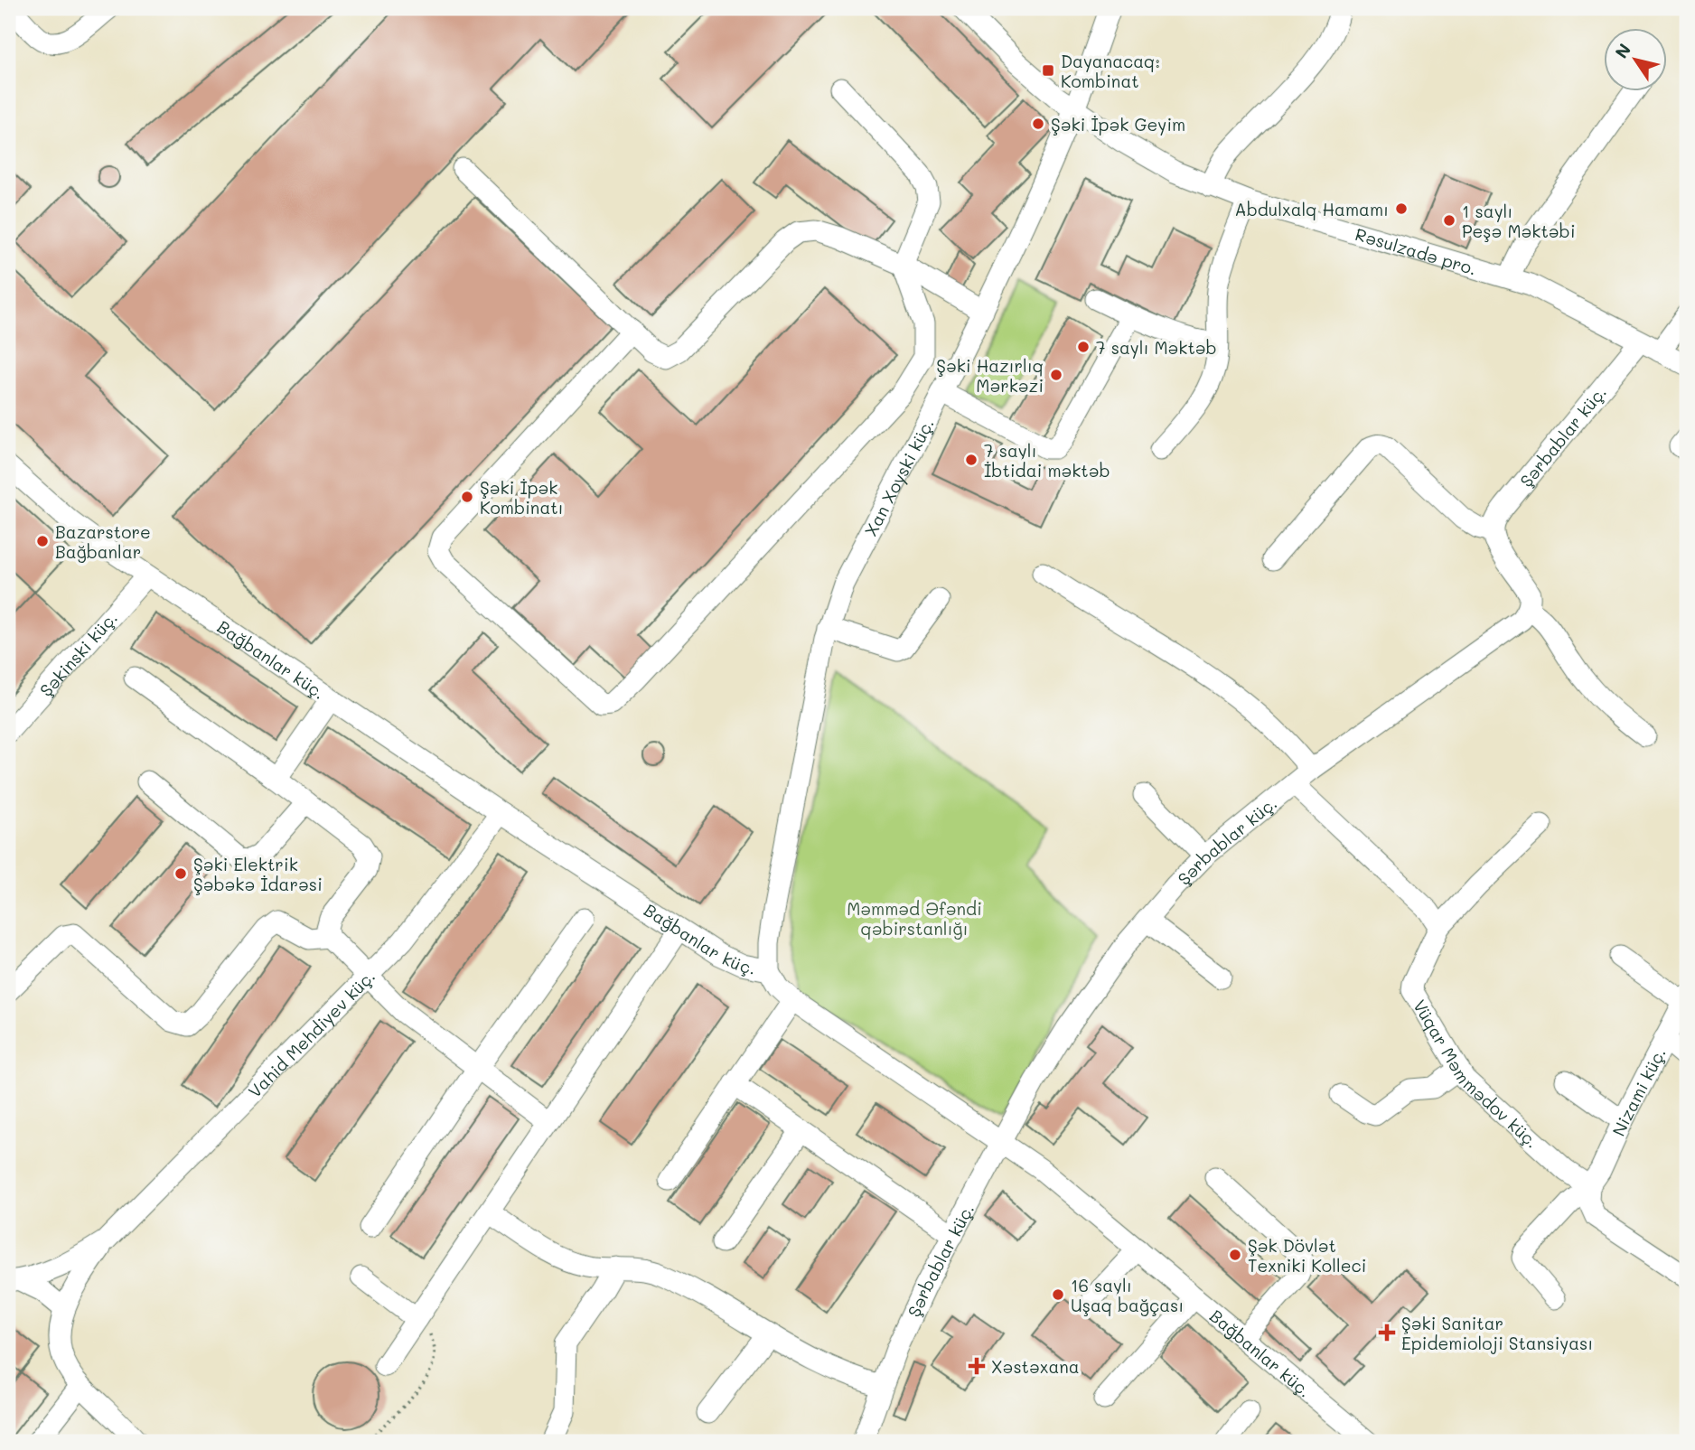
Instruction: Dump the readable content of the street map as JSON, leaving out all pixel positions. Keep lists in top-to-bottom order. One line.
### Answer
{"streets":{"street":["Rəsulzadə pro.","Şərbablar küç.","Xan Xoyski küç.","Şəkinski küç.","Bağbanlar küç.","Vahid Mehdiyev küç.","Vüqar Məmmədov küç.","Nizami küç."]},"crossings":[["Rəsulzadə pro.","Şərbablar küç."],["Rəsulzadə pro.","Xan Xoyski küç."],["Şərbablar küç.","Bağbanlar küç."],["Xan Xoyski küç.","Bağbanlar küç."],["Şəkinski küç.","Bağbanlar küç."],["Bağbanlar küç.","Vahid Mehdiyev küç."],["Vüqar Məmmədov küç.","Nizami küç."]],"parks":["Məmməd Əfəndi qəbirstanlığı"],"places":{"transit":["Dayanacaq: Kombinat"],"other":["Şəki İpək Geyim","Abdulxalq Hamamı","1 saylı Peşə Məktəbi","7 saylı Məktəb","Şəki Hazırlıq Mərkəzi","7 saylı İbtidai məktəb","Şəki İpək Kombinatı","Bazarstore Bağbanlar","Şəki Elektrik Şəbəkə İdarəsi","Şək Dövlət Texniki Kolleci","16 saylı Uşaq bağçası"],"health":["Şəki Sanitar Epidemioloji Stansiyası","Xəstəxana"]},"north":"top left"}
